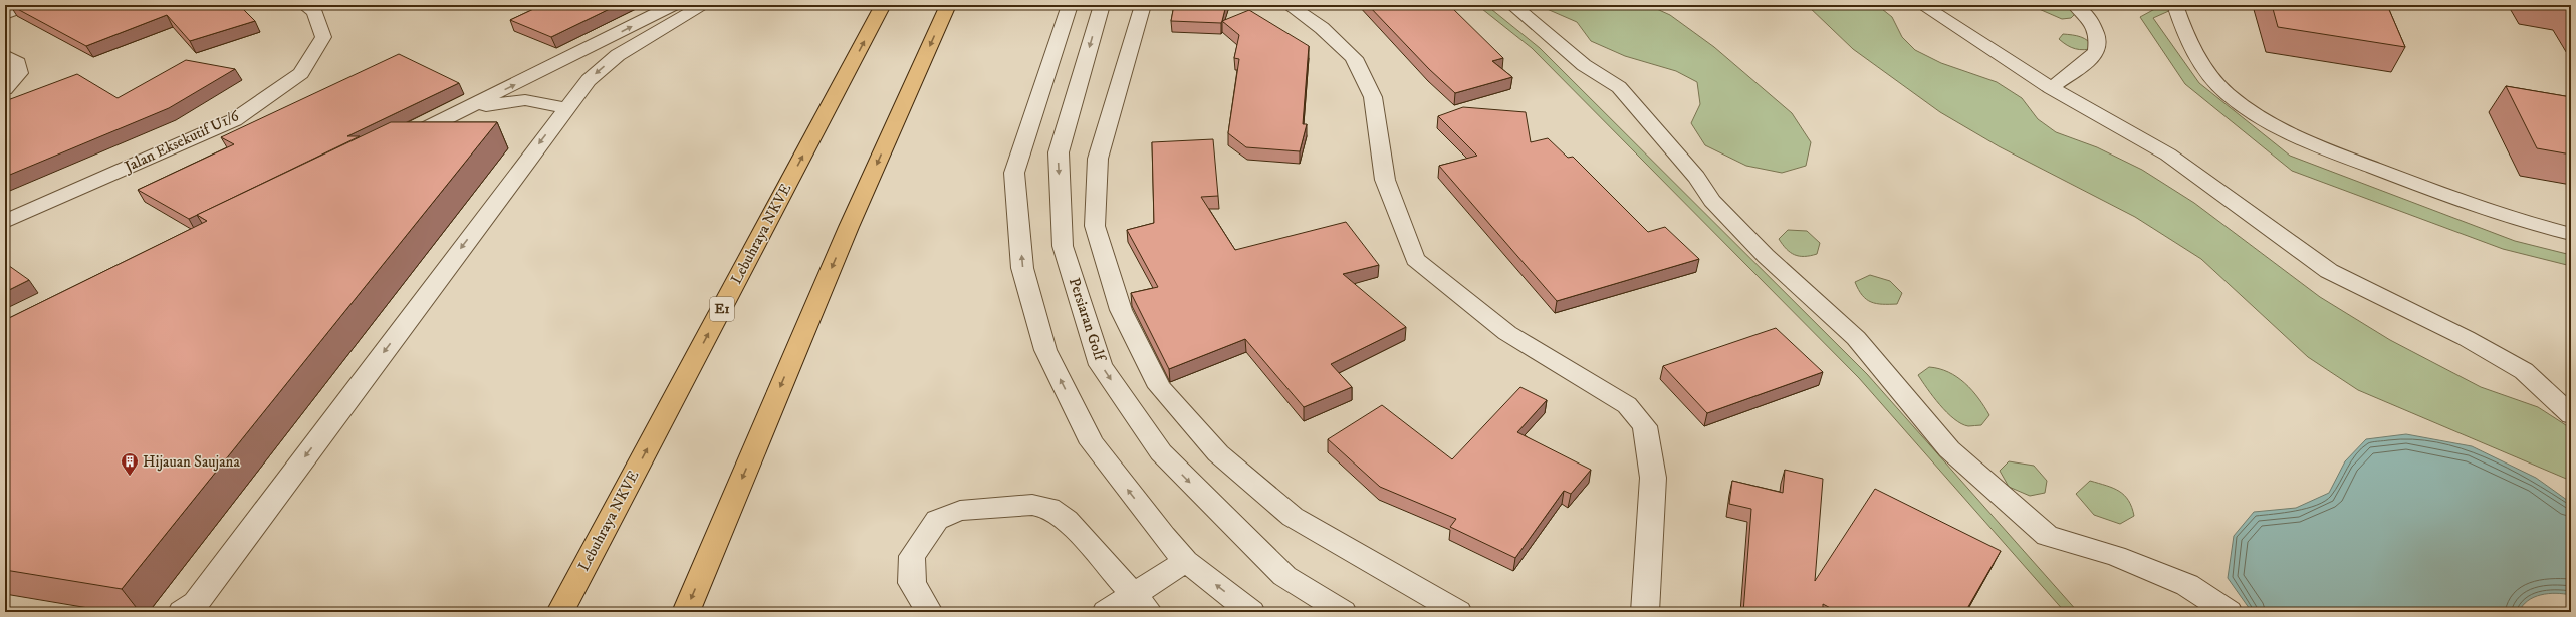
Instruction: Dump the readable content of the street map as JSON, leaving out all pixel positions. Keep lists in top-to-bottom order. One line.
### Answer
{"streets":{"highway":["Lebuhraya NKVE","E1"],"street":["Jalan Eksekutif U1/6","Persiaran Golf"]},"places":{"building":["Hijauan Saujana"]}}
